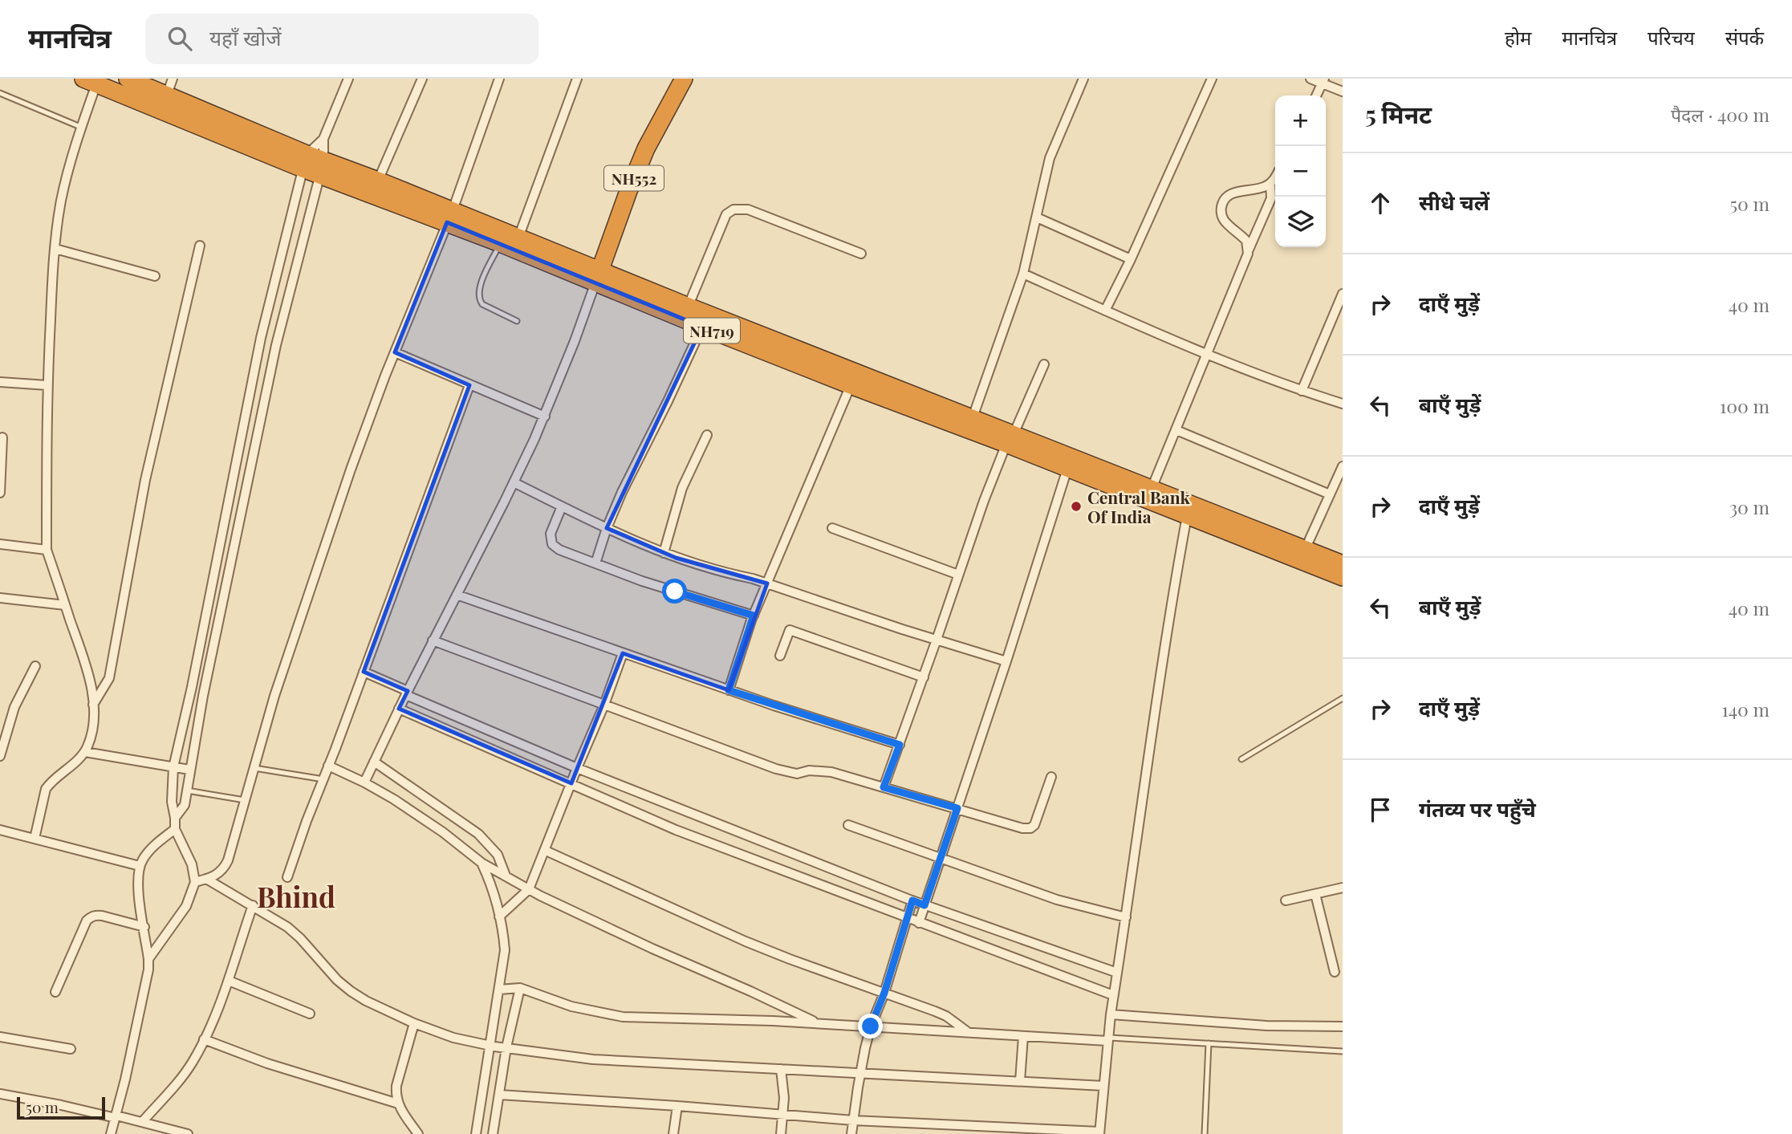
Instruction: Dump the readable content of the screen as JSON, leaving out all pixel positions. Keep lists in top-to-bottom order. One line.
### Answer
{"streets":{"highway":["NH552","NH719"]},"crossings":[["NH552","NH719"]],"districts":["Bhind"],"places":["Central Bank Of India"],"scale_bar":"50 m","page":{"header":"मानचित्र","search":"यहाँ खोजें","nav":["होम","मानचित्र","परिचय","संपर्क"],"heading":["5 मिनट","पैदल · 400 m"],"map_buttons":["+","−"],"list":[["सीधे चलें","50 m"],["दाएँ मुड़ें","40 m"],["बाएँ मुड़ें","100 m"],["दाएँ मुड़ें","30 m"],["बाएँ मुड़ें","40 m"],["दाएँ मुड़ें","140 m"],"गंतव्य पर पहुँचे"],"scale":"50 m"}}
